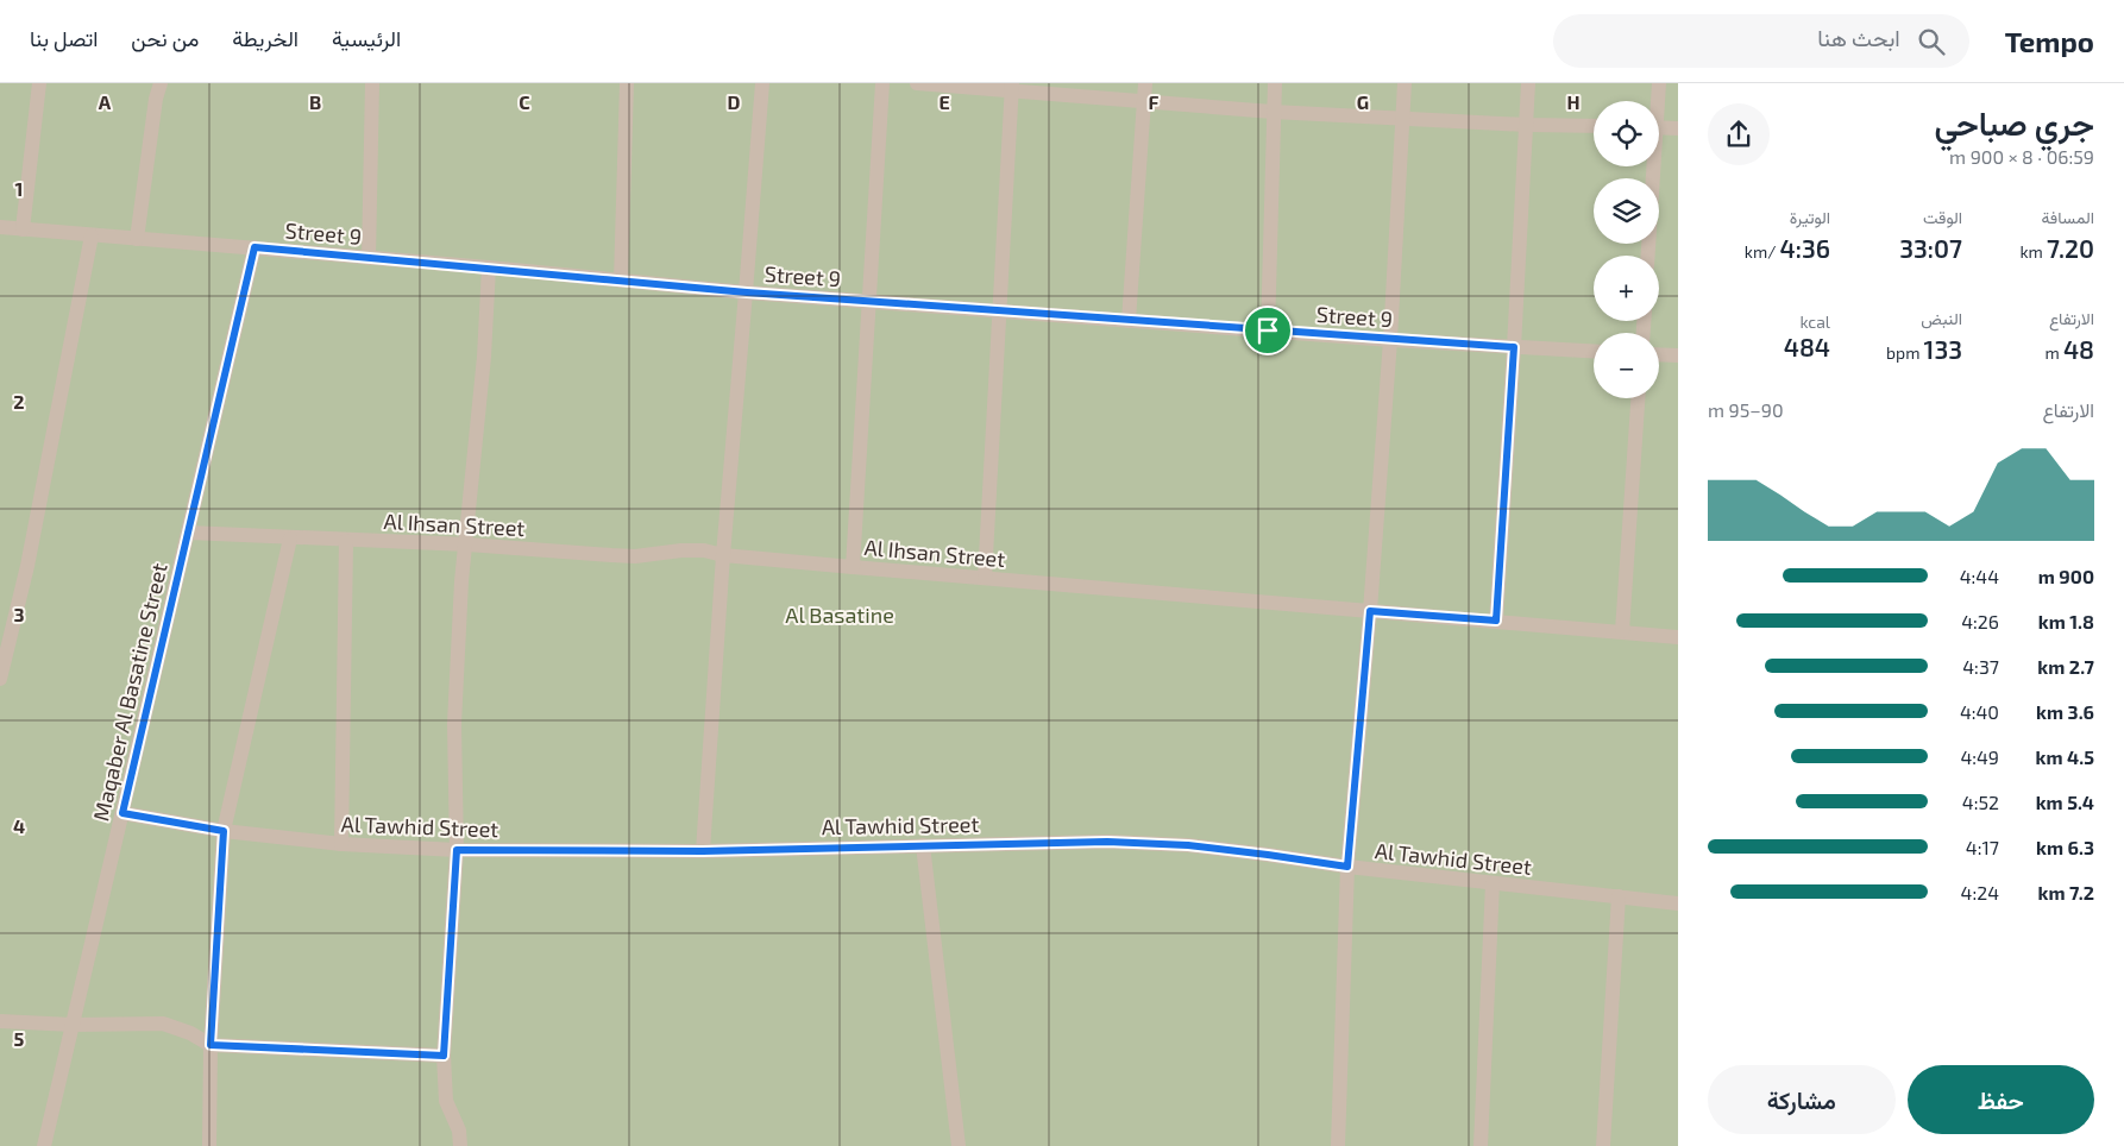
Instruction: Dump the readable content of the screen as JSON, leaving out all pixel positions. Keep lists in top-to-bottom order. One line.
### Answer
{"streets":{"street":["Street 9","Al Ihsan Street","Maqaber Al Basatine Street","Al Tawhid Street"]},"crossings":[["Street 9","Maqaber Al Basatine Street"],["Al Ihsan Street","Maqaber Al Basatine Street"],["Maqaber Al Basatine Street","Al Tawhid Street"]],"parks":["Al Basatine"],"page":{"header":"Tempo","search":"ابحث هنا","nav":["الرئيسية","الخريطة","من نحن","اتصل بنا"],"heading":["جري صباحي","06:59 · 8 × 900 m"],"map_buttons":["+","−"],"stats":[["المسافة","7.20 km"],["الوقت","33:07"],["الوتيرة","4:36 /km"],["الارتفاع","48 m"],["النبض","133 bpm"],["kcal","484"]],"chart":["الارتفاع","90–95 m"],"list":[{"name":"900 m","note":"4:44"},{"name":"1.8 km","note":"4:26"},{"name":"2.7 km","note":"4:37"},{"name":"3.6 km","note":"4:40"},{"name":"4.5 km","note":"4:49"},{"name":"5.4 km","note":"4:52"},{"name":"6.3 km","note":"4:17"},{"name":"7.2 km","note":"4:24"}],"buttons":["حفظ","مشاركة"]},"grid":{"columns":["A","B","C","D","E","F","G","H"],"rows":["1","2","3","4","5"]}}
